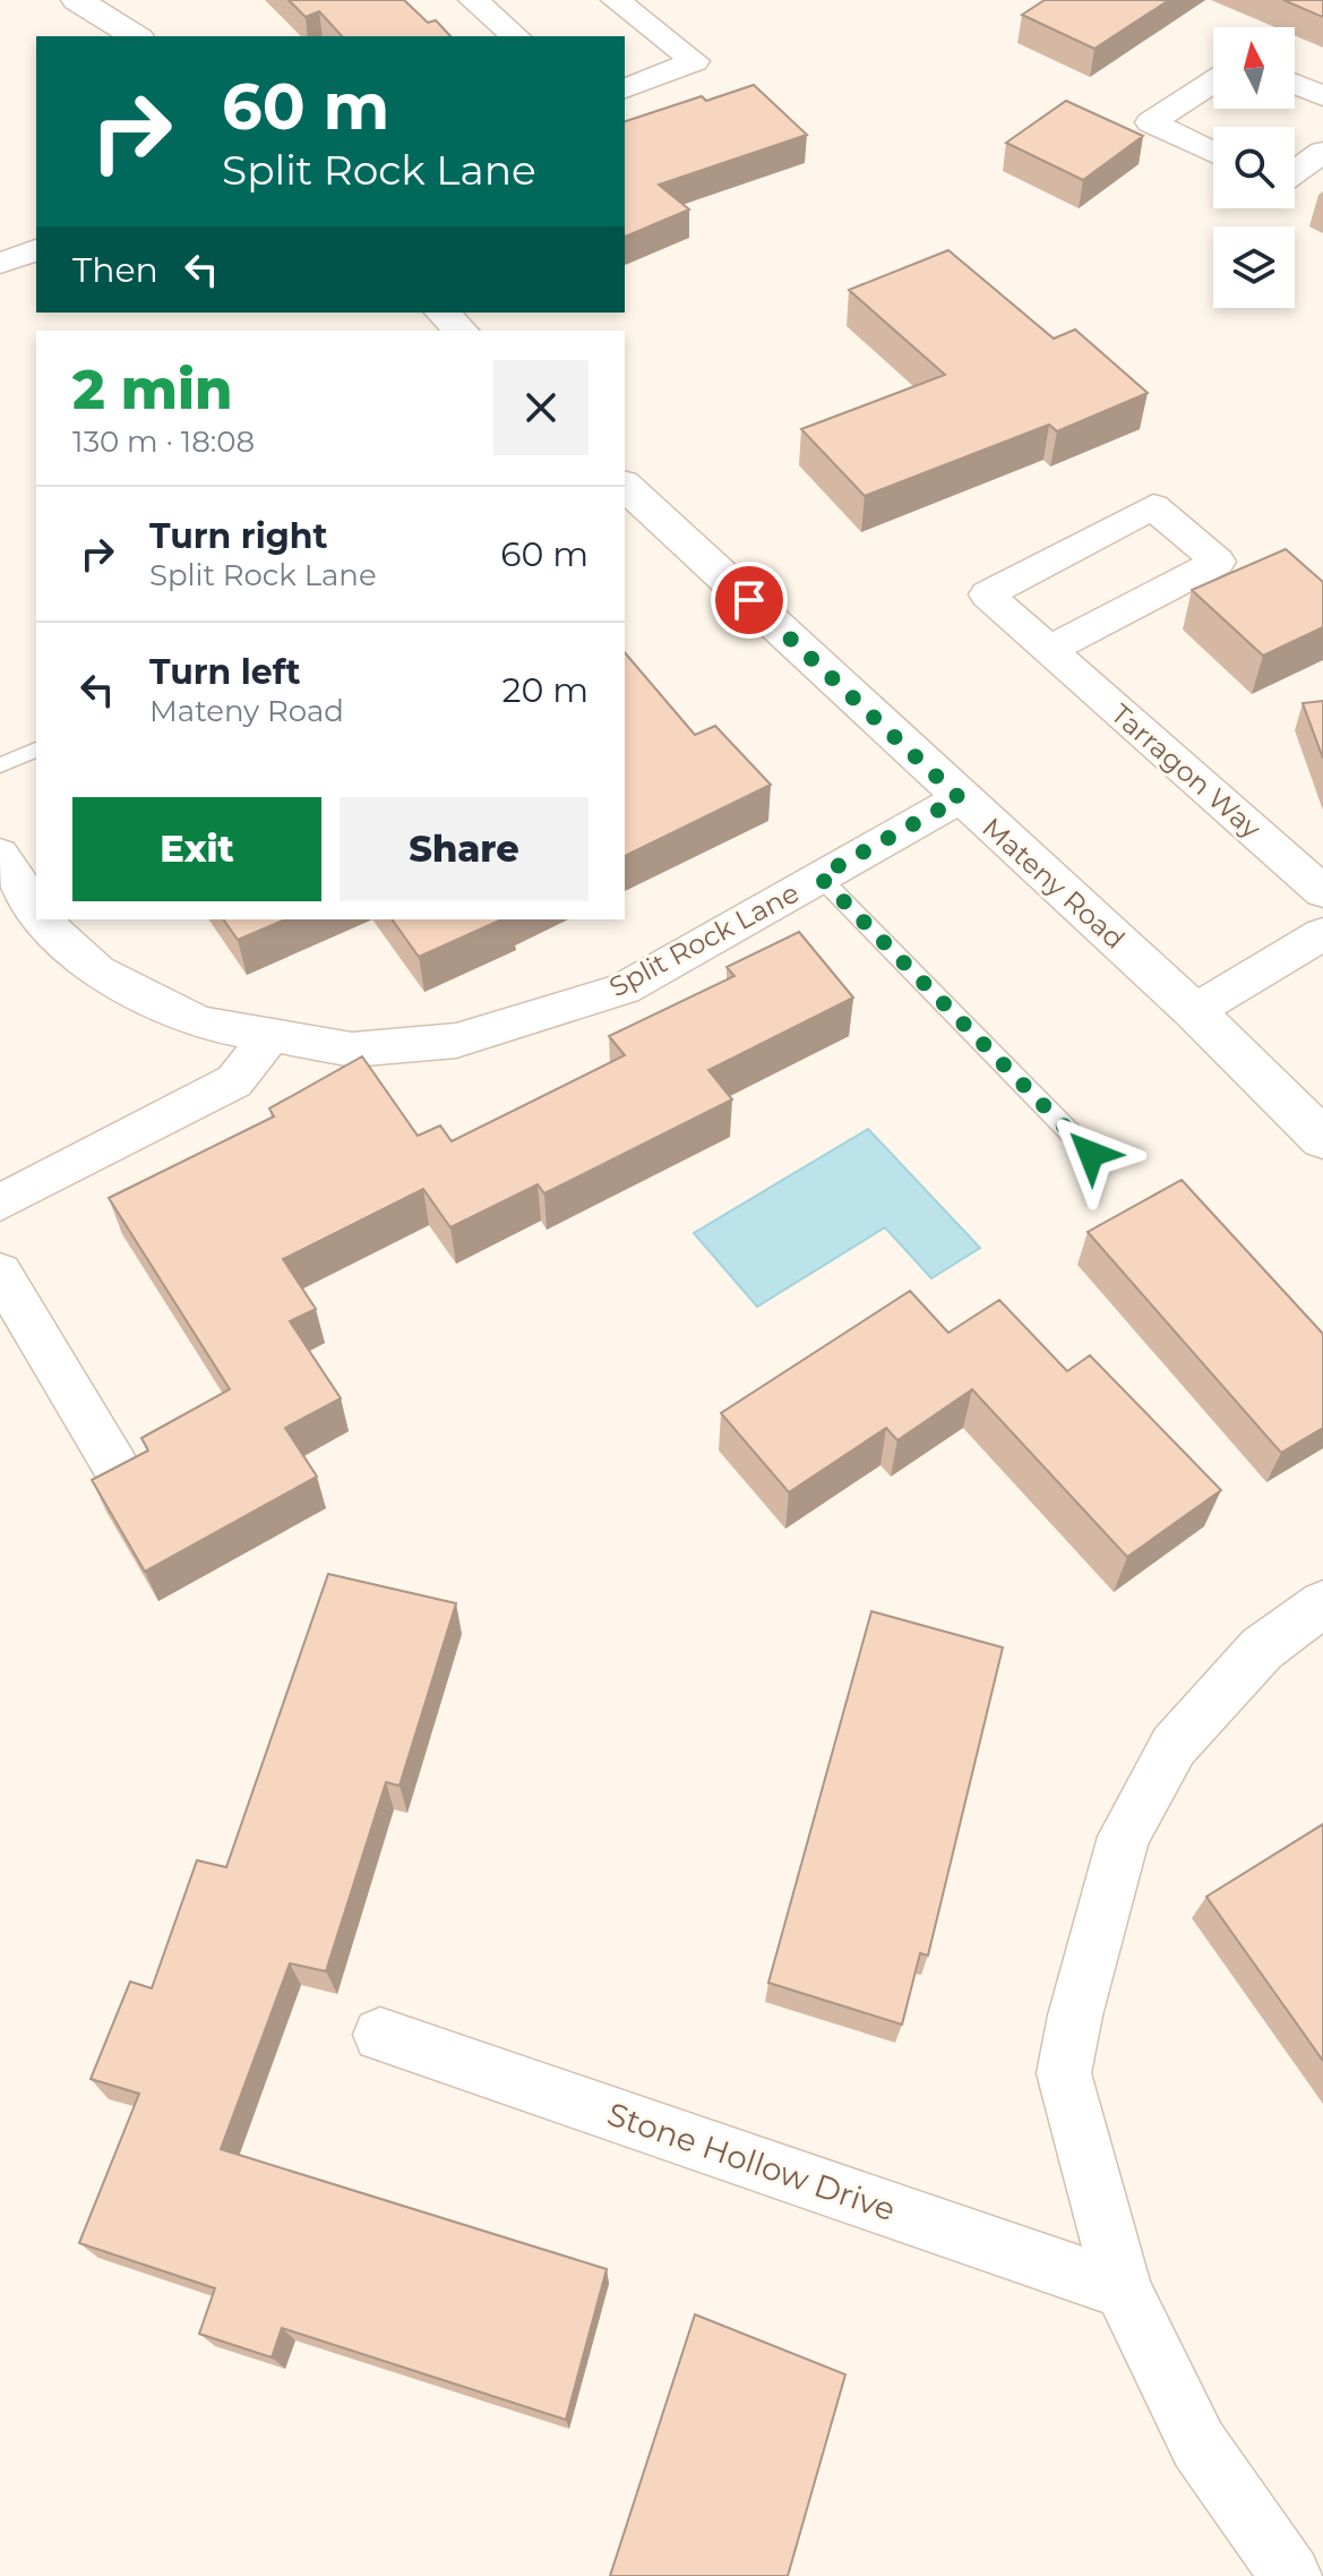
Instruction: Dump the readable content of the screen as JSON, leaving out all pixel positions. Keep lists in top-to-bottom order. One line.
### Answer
{"streets":{"street":["Tarragon Way","Mateny Road","Split Rock Lane","Stone Hollow Drive"]},"crossings":[["Mateny Road","Split Rock Lane"]],"north":"top","page":{"turn":["60 m","Split Rock Lane"],"then":"Then","heading":["2 min","130 m · 18:08"],"list":[{"name":"Turn right","note":"Split Rock Lane","value":"60 m"},{"name":"Turn left","note":"Mateny Road","value":"20 m"}],"buttons":["Exit","Share"]}}
